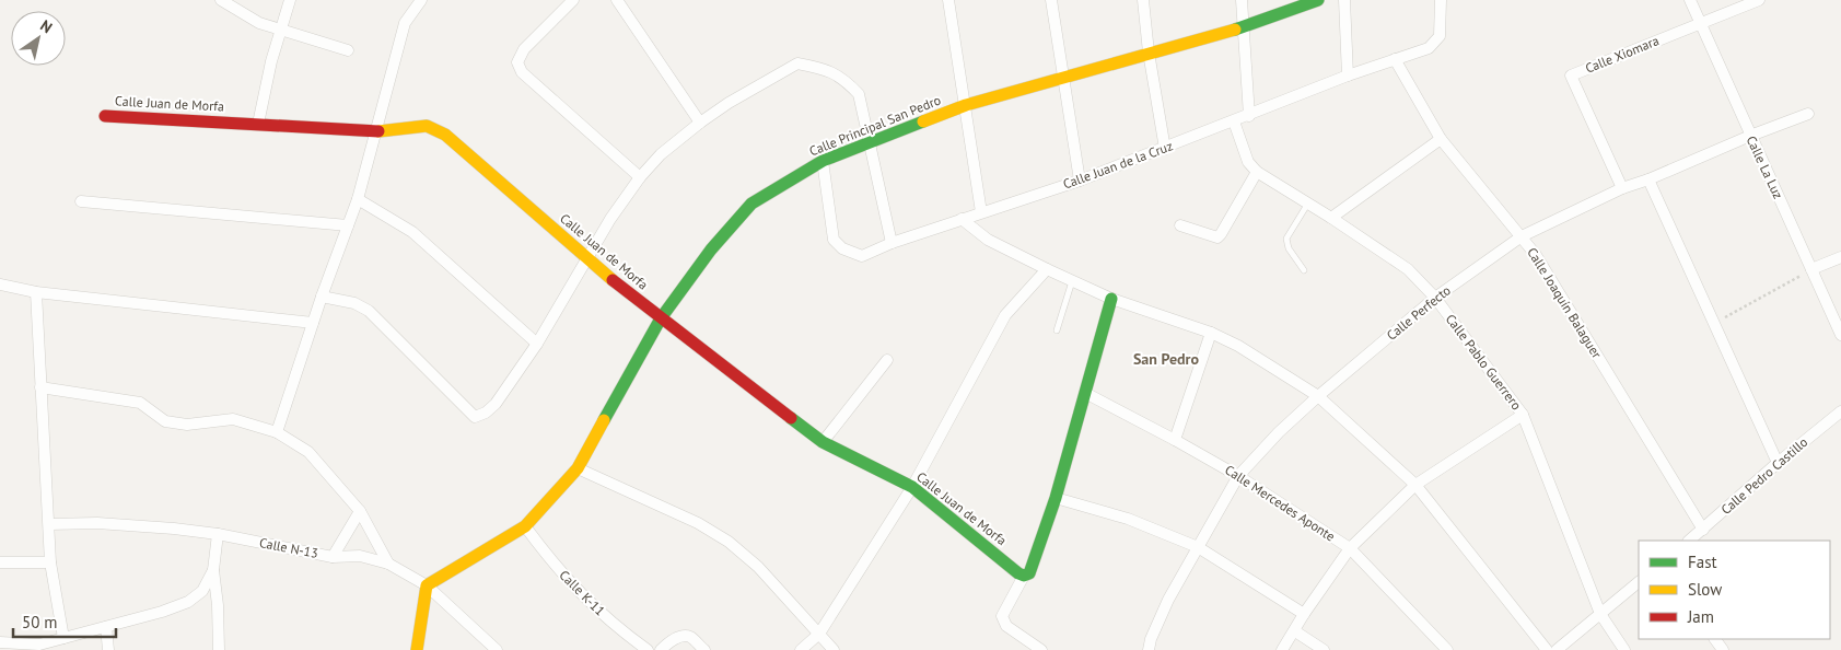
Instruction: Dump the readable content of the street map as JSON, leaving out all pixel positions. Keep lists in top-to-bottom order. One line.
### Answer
{"streets":{"street":["Calle Xiomara","Calle Juan de Morfa","Calle Principal San Pedro","Calle Juan de la Cruz","Calle La Luz","Calle Joaquín Balaguer","Calle Perfecto","Calle Pablo Guerrero","Calle Pedro Castillo","Calle Mercedes Aponte","Calle N-13","Calle K-11"]},"crossings":[["Calle Xiomara","Calle La Luz"],["Calle Xiomara","Calle Perfecto"],["Calle Juan de Morfa","Calle Principal San Pedro"],["Calle Principal San Pedro","Calle Juan de la Cruz"],["Calle Principal San Pedro","Calle N-13"],["Calle Principal San Pedro","Calle K-11"],["Calle Juan de la Cruz","Calle Joaquín Balaguer"],["Calle Juan de la Cruz","Calle Pablo Guerrero"],["Calle La Luz","Calle Perfecto"],["Calle Joaquín Balaguer","Calle Perfecto"],["Calle Joaquín Balaguer","Calle Pedro Castillo"],["Calle Perfecto","Calle Pablo Guerrero"],["Calle Perfecto","Calle Mercedes Aponte"]],"districts":["San Pedro"],"legend":["Fast","Slow","Jam"],"scale_bar":"50 m","north":"top right"}
